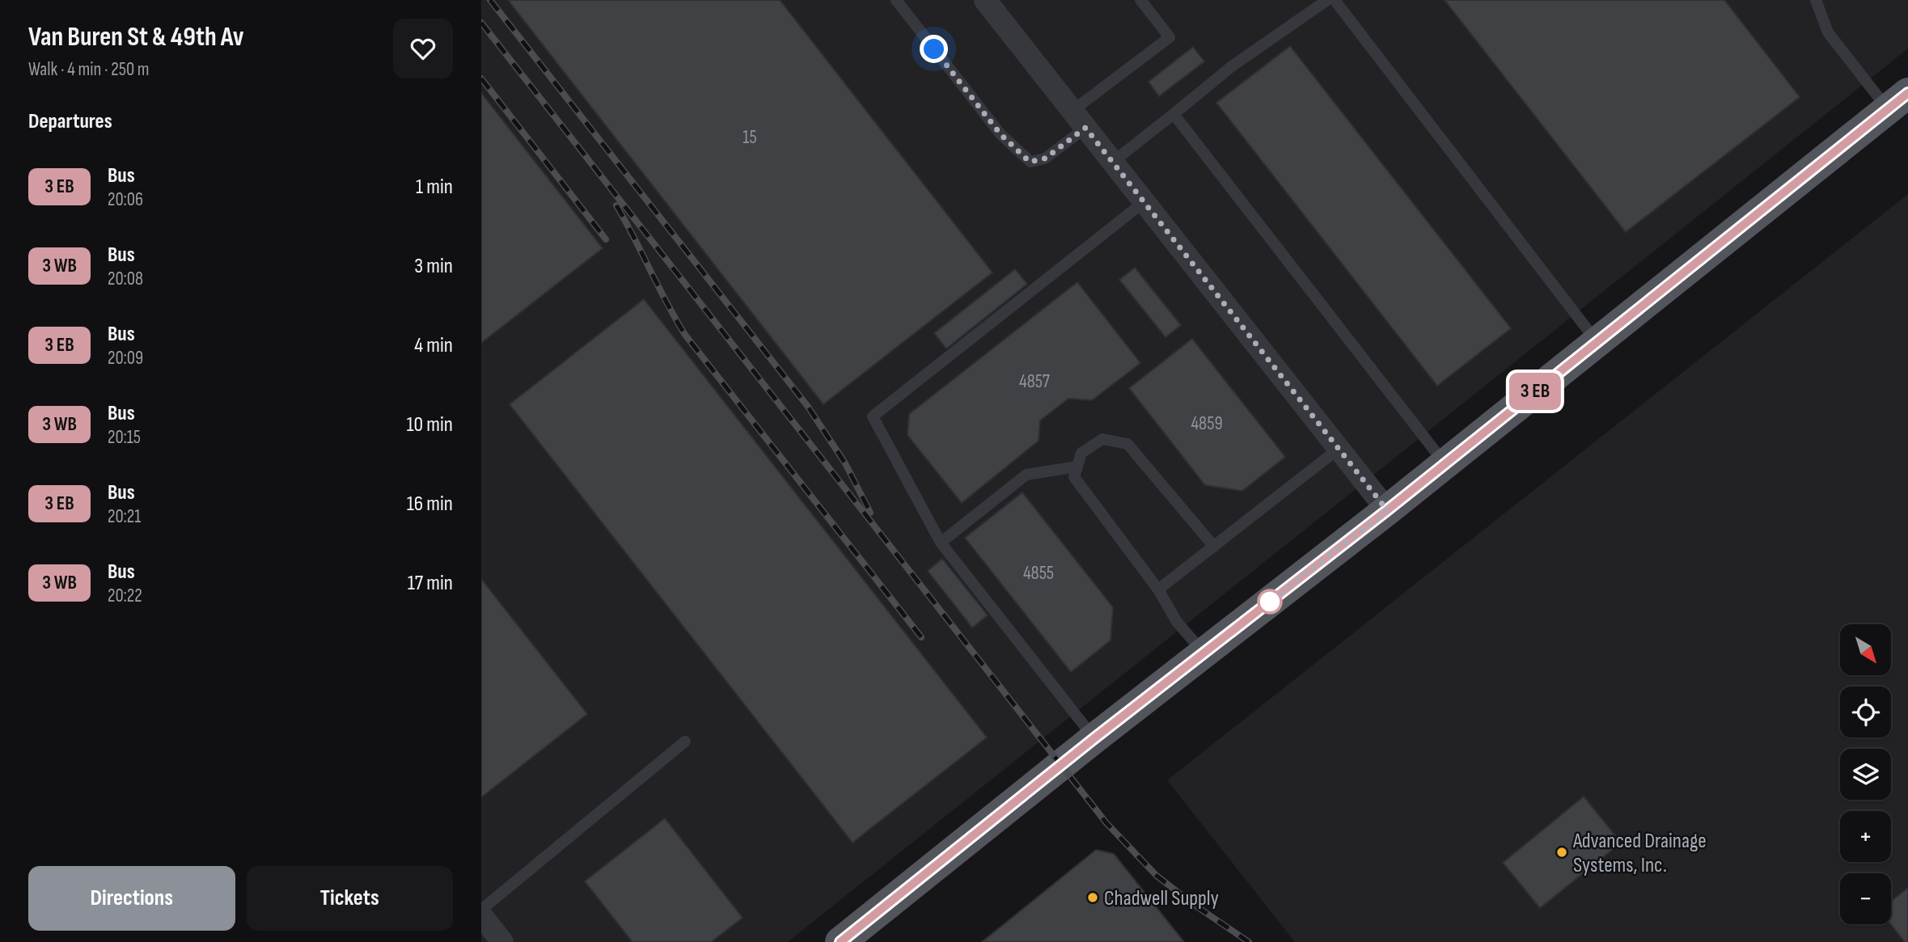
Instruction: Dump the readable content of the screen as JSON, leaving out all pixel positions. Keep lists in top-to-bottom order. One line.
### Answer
{"places":["Advanced Drainage Systems, Inc.","Chadwell Supply"],"house_numbers":["15","4857","4859","4855"],"north":"bottom right","page":{"heading":[["Van Buren St & 49th Av","Walk · 4 min · 250 m"],"Departures"],"on_map":"3 EB","list":[{"mark":"3 EB","name":"Bus","note":"20:06","value":"1 min"},{"mark":"3 WB","name":"Bus","note":"20:08","value":"3 min"},{"mark":"3 EB","name":"Bus","note":"20:09","value":"4 min"},{"mark":"3 WB","name":"Bus","note":"20:15","value":"10 min"},{"mark":"3 EB","name":"Bus","note":"20:21","value":"16 min"},{"mark":"3 WB","name":"Bus","note":"20:22","value":"17 min"}],"map_buttons":["+","−"],"buttons":["Directions","Tickets"]}}
